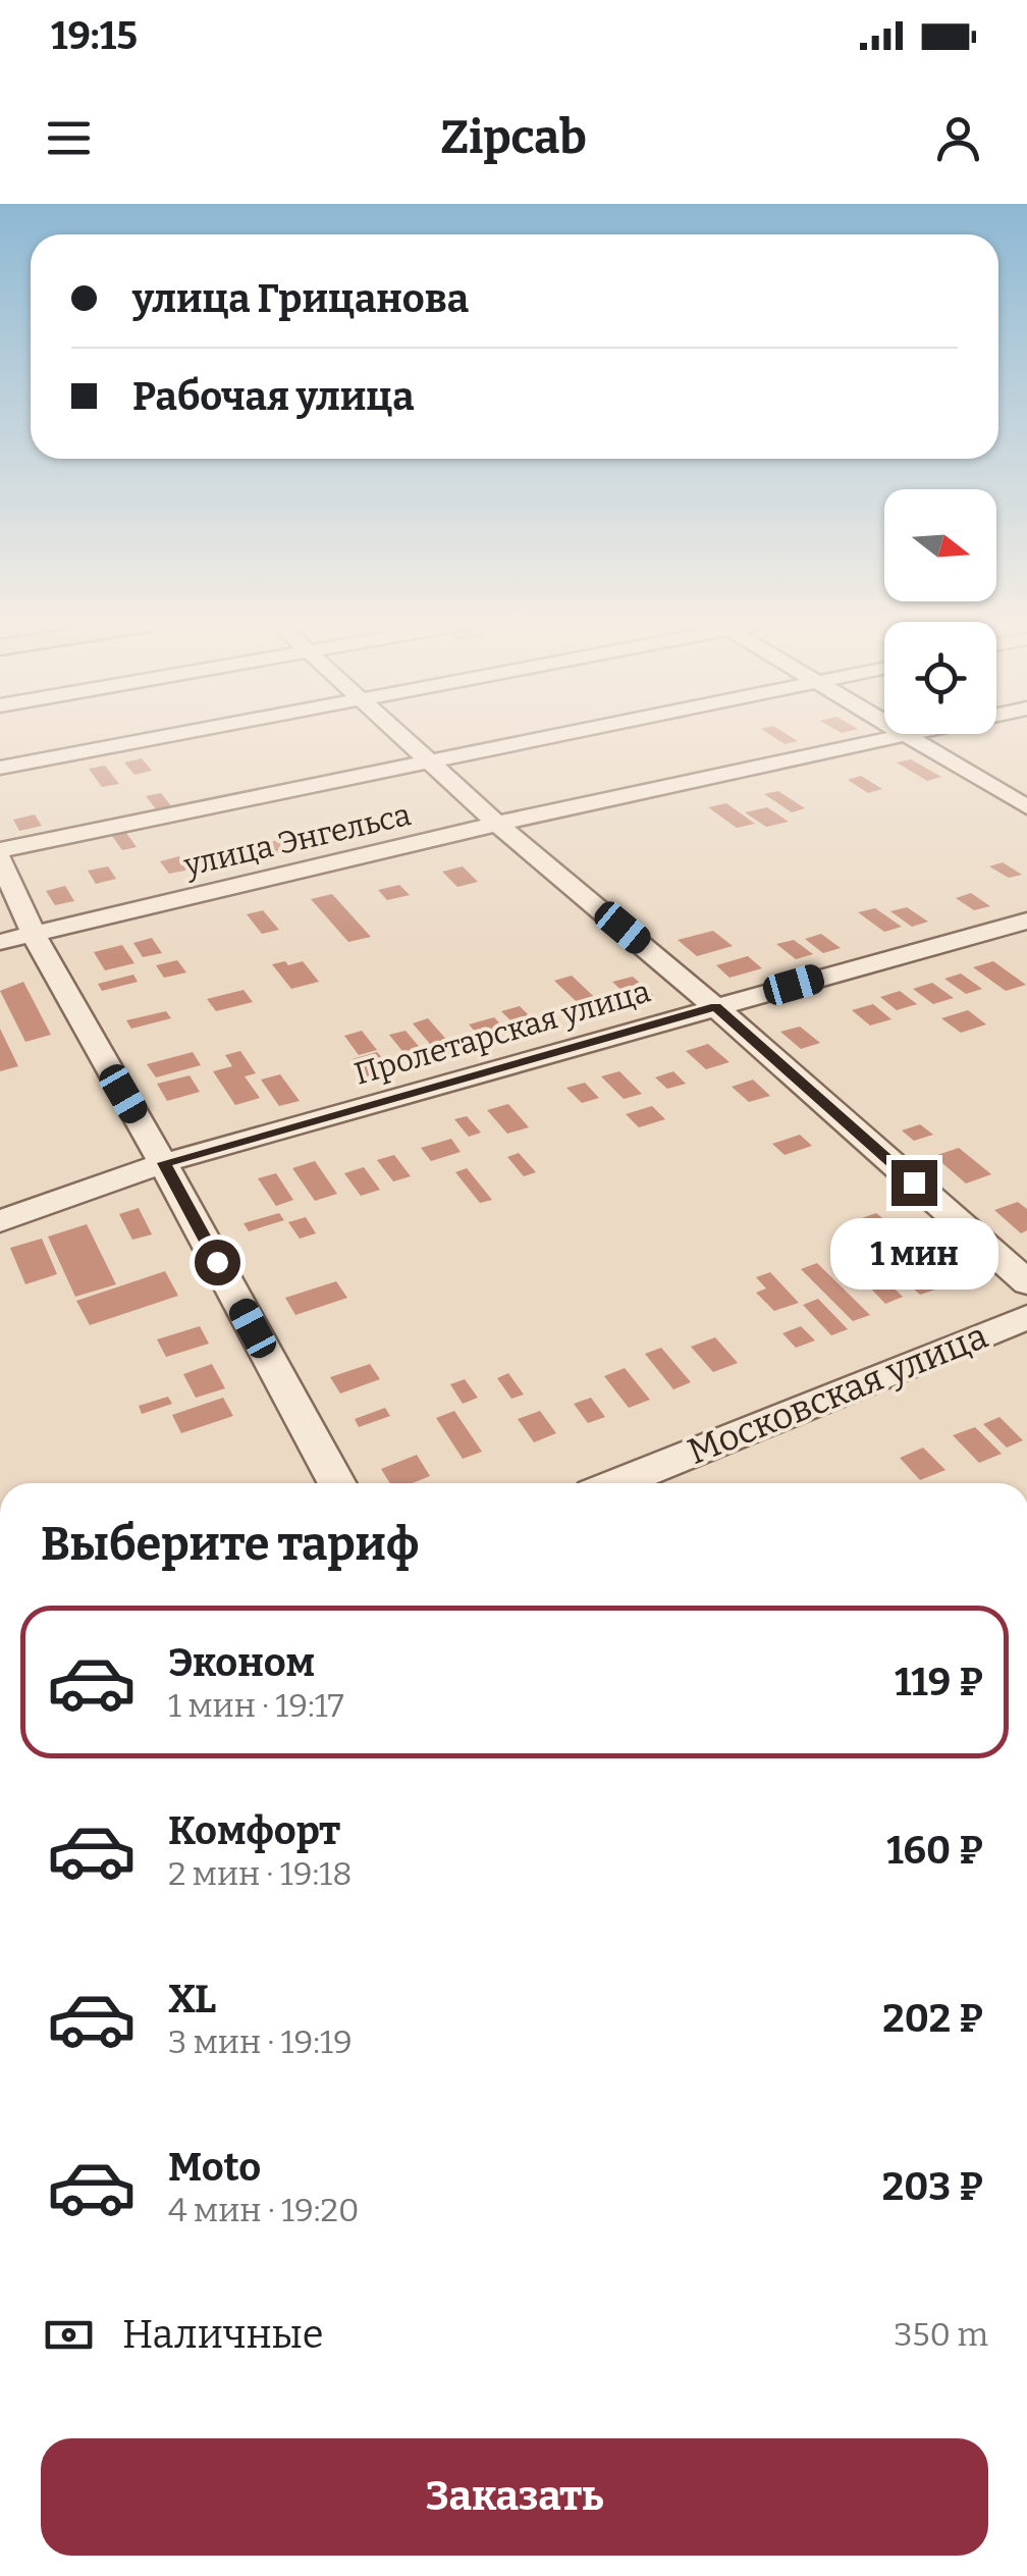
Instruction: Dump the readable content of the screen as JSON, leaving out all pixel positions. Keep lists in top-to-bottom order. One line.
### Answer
{"streets":{"street":["улица Энгельса","Пролетарская улица","Московская улица"]},"north":"right","page":{"status":"19:15","header":"Zipcab","banner":["улица Грицанова","Рабочая улица"],"bubble":"1 мин","heading":"Выберите тариф","list":[{"name":"Эконом","note":"1 мин · 19:17","value":"119 ₽"},{"name":"Комфорт","note":"2 мин · 19:18","value":"160 ₽"},{"name":"XL","note":"3 мин · 19:19","value":"202 ₽"},{"name":"Moto","note":"4 мин · 19:20","value":"203 ₽"}],"pay":["Наличные","350 m"],"buttons":"Заказать"}}
